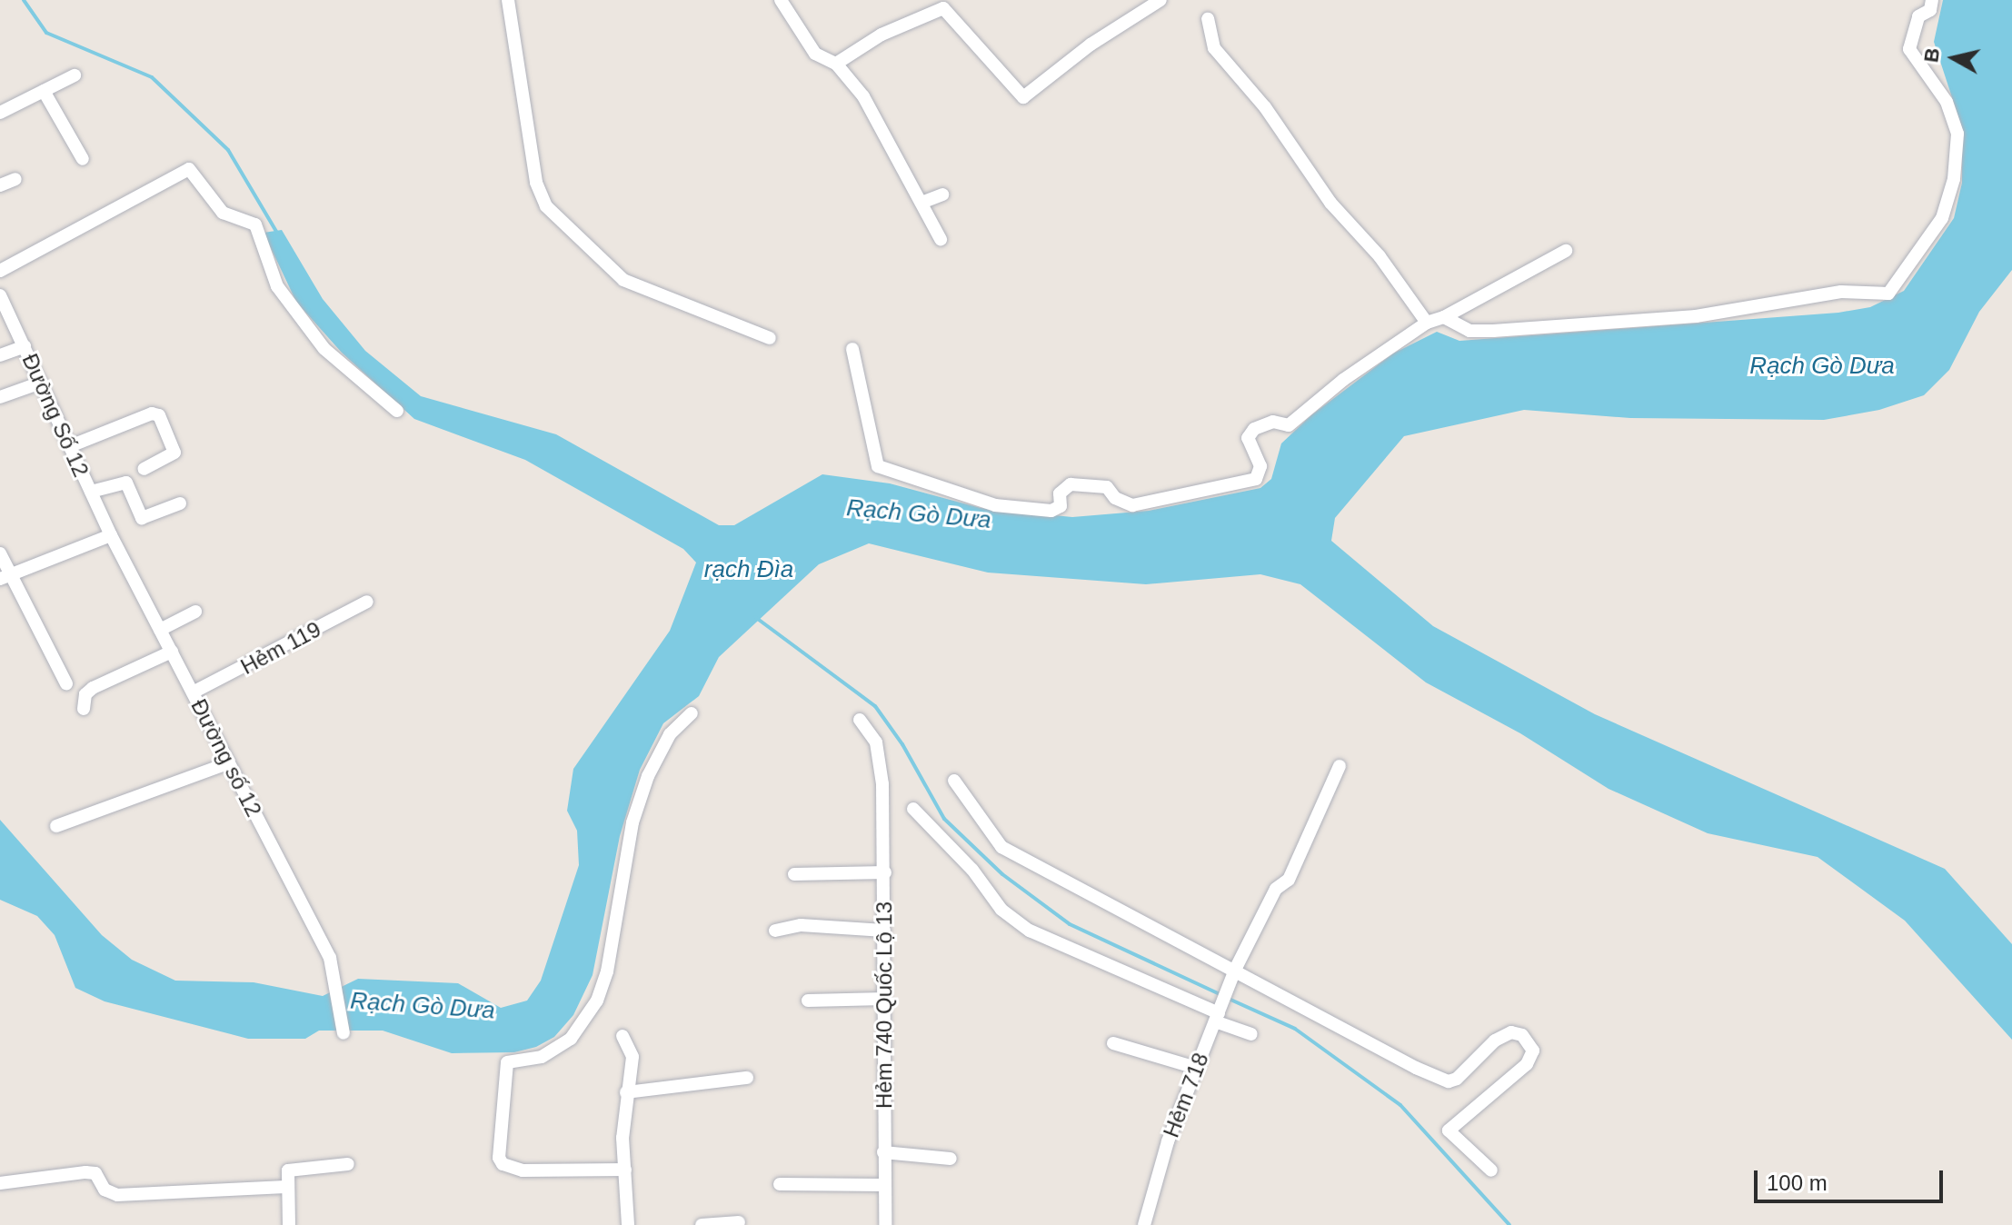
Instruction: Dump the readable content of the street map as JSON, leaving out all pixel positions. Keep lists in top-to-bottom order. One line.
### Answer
{"streets":{"street":["Đường Số 12","Hẻm 119","Đường số 12","Hẻm 740 Quốc Lộ 13","Hẻm 718"]},"crossings":[["Đường Số 12","Đường số 12"],["Hẻm 119","Đường số 12"]],"water":["Rạch Gò Dưa","rạch Đìa"],"scale_bar":"100 m","north":"left"}
